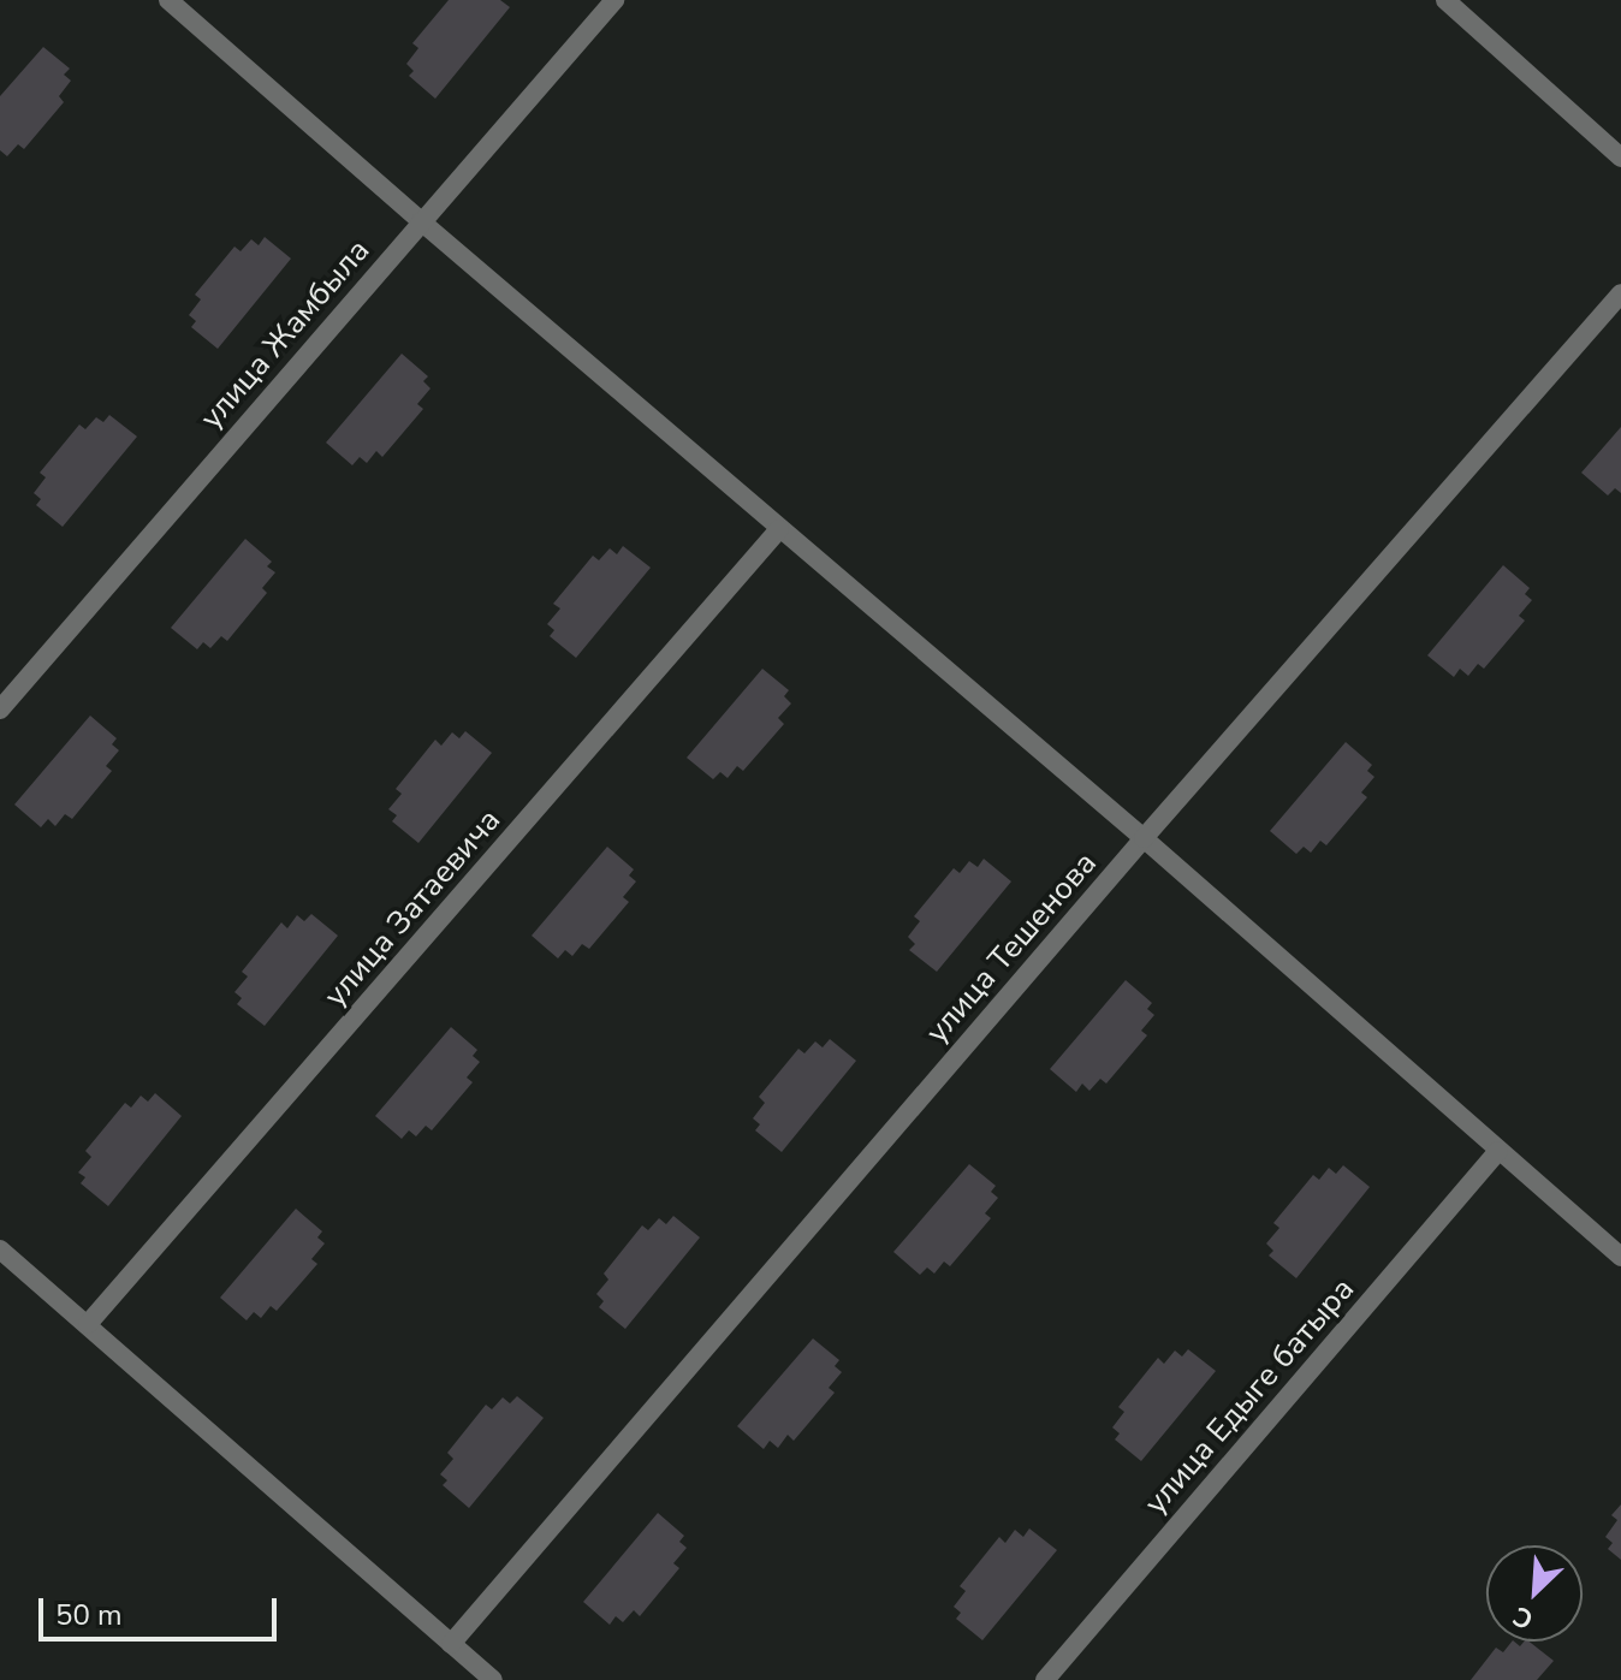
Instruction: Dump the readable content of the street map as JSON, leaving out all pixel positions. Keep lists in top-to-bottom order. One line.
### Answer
{"streets":{"street":["улица Жамбыла","улица Затаевича","улица Тешенова","улица Едыге батыра"]},"scale_bar":"50 m","north":"bottom left"}
